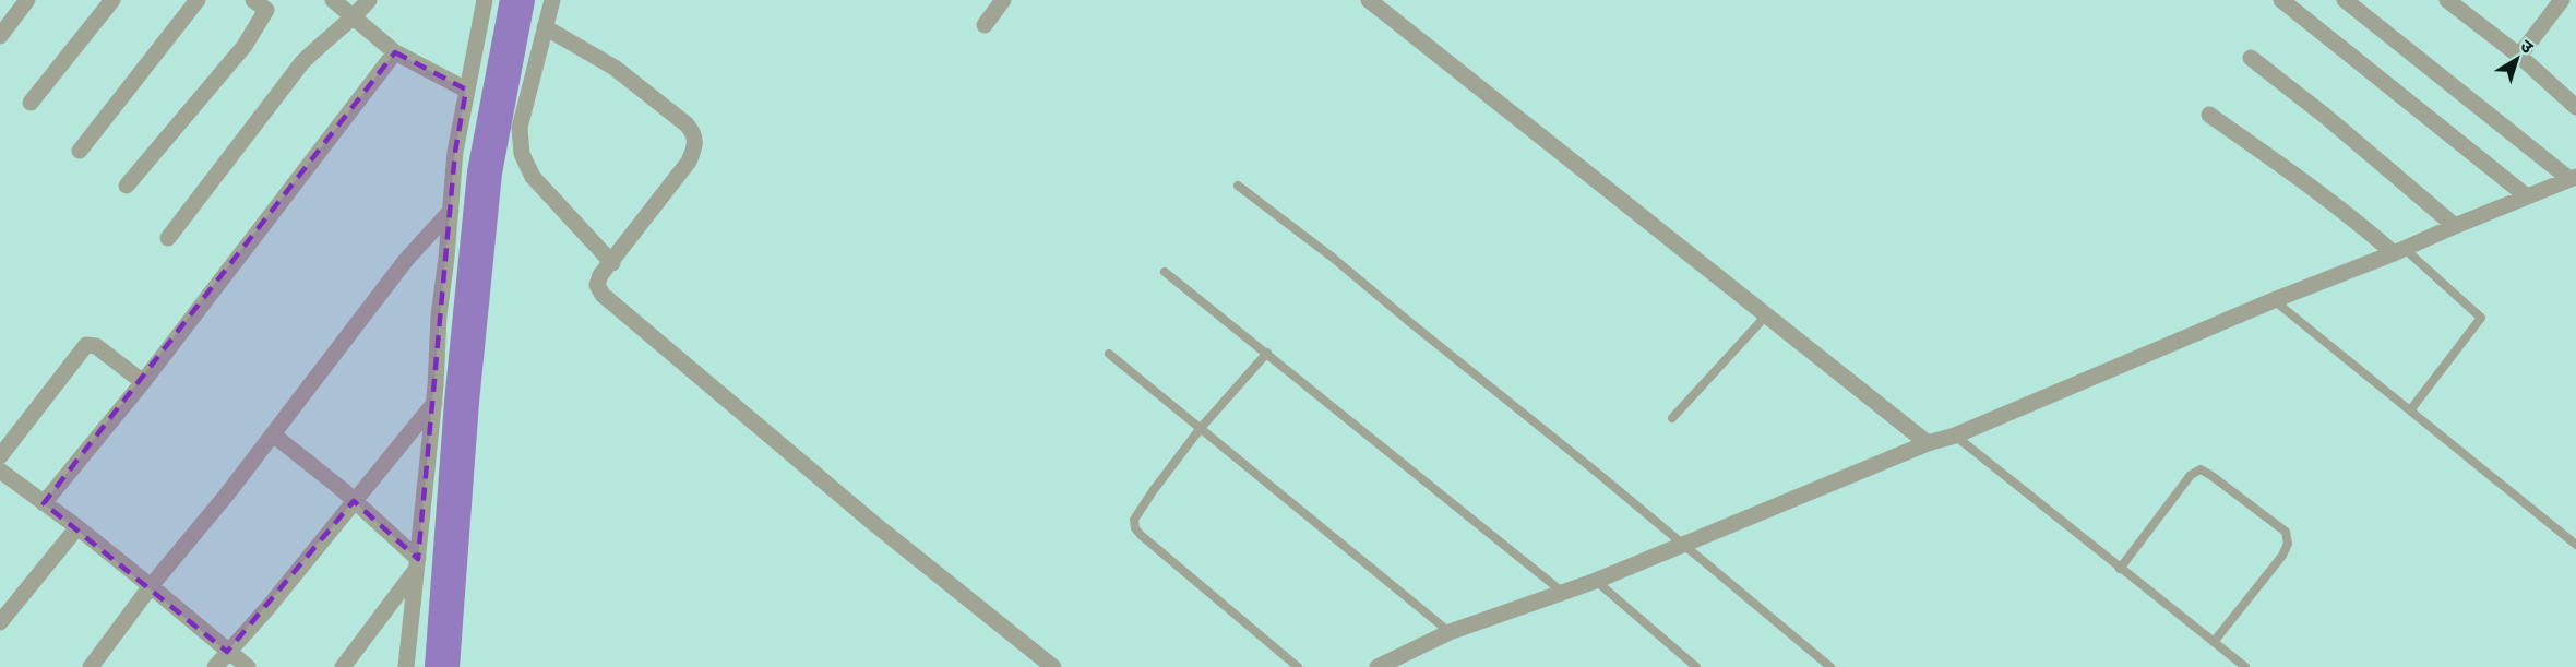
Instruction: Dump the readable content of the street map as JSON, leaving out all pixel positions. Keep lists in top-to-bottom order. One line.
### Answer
{"north":"top right"}
